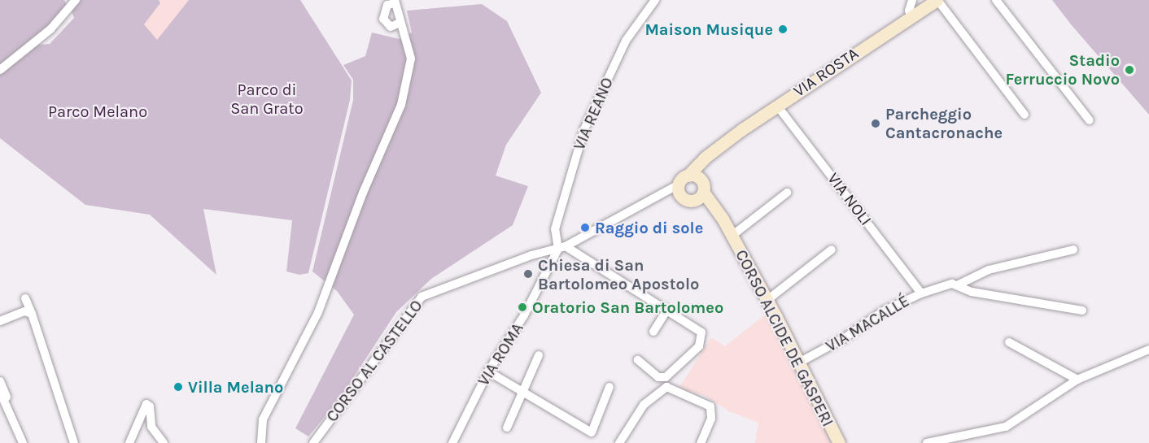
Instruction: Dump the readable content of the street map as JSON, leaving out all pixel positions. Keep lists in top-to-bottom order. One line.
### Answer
{"streets":{"street":["VIA ROSTA","VIA REANO","VIA NOLI","VIA MACALLÉ","CORSO ALCIDE DE GASPERI","VIA ROMA","CORSO AL CASTELLO"]},"crossings":[["VIA ROSTA","VIA NOLI"],["VIA ROSTA","CORSO ALCIDE DE GASPERI"],["VIA ROSTA","CORSO AL CASTELLO"],["VIA REANO","VIA ROMA"],["VIA REANO","CORSO AL CASTELLO"],["VIA NOLI","VIA MACALLÉ"],["VIA MACALLÉ","CORSO ALCIDE DE GASPERI"],["CORSO ALCIDE DE GASPERI","CORSO AL CASTELLO"],["VIA ROMA","CORSO AL CASTELLO"]],"parks":["Parco di San Grato","Parco Melano"],"places":["Maison Musique","Stadio Ferruccio Novo","Parcheggio Cantacronache","Raggio di sole","Chiesa di San Bartolomeo Apostolo","Oratorio San Bartolomeo","Villa Melano"]}
